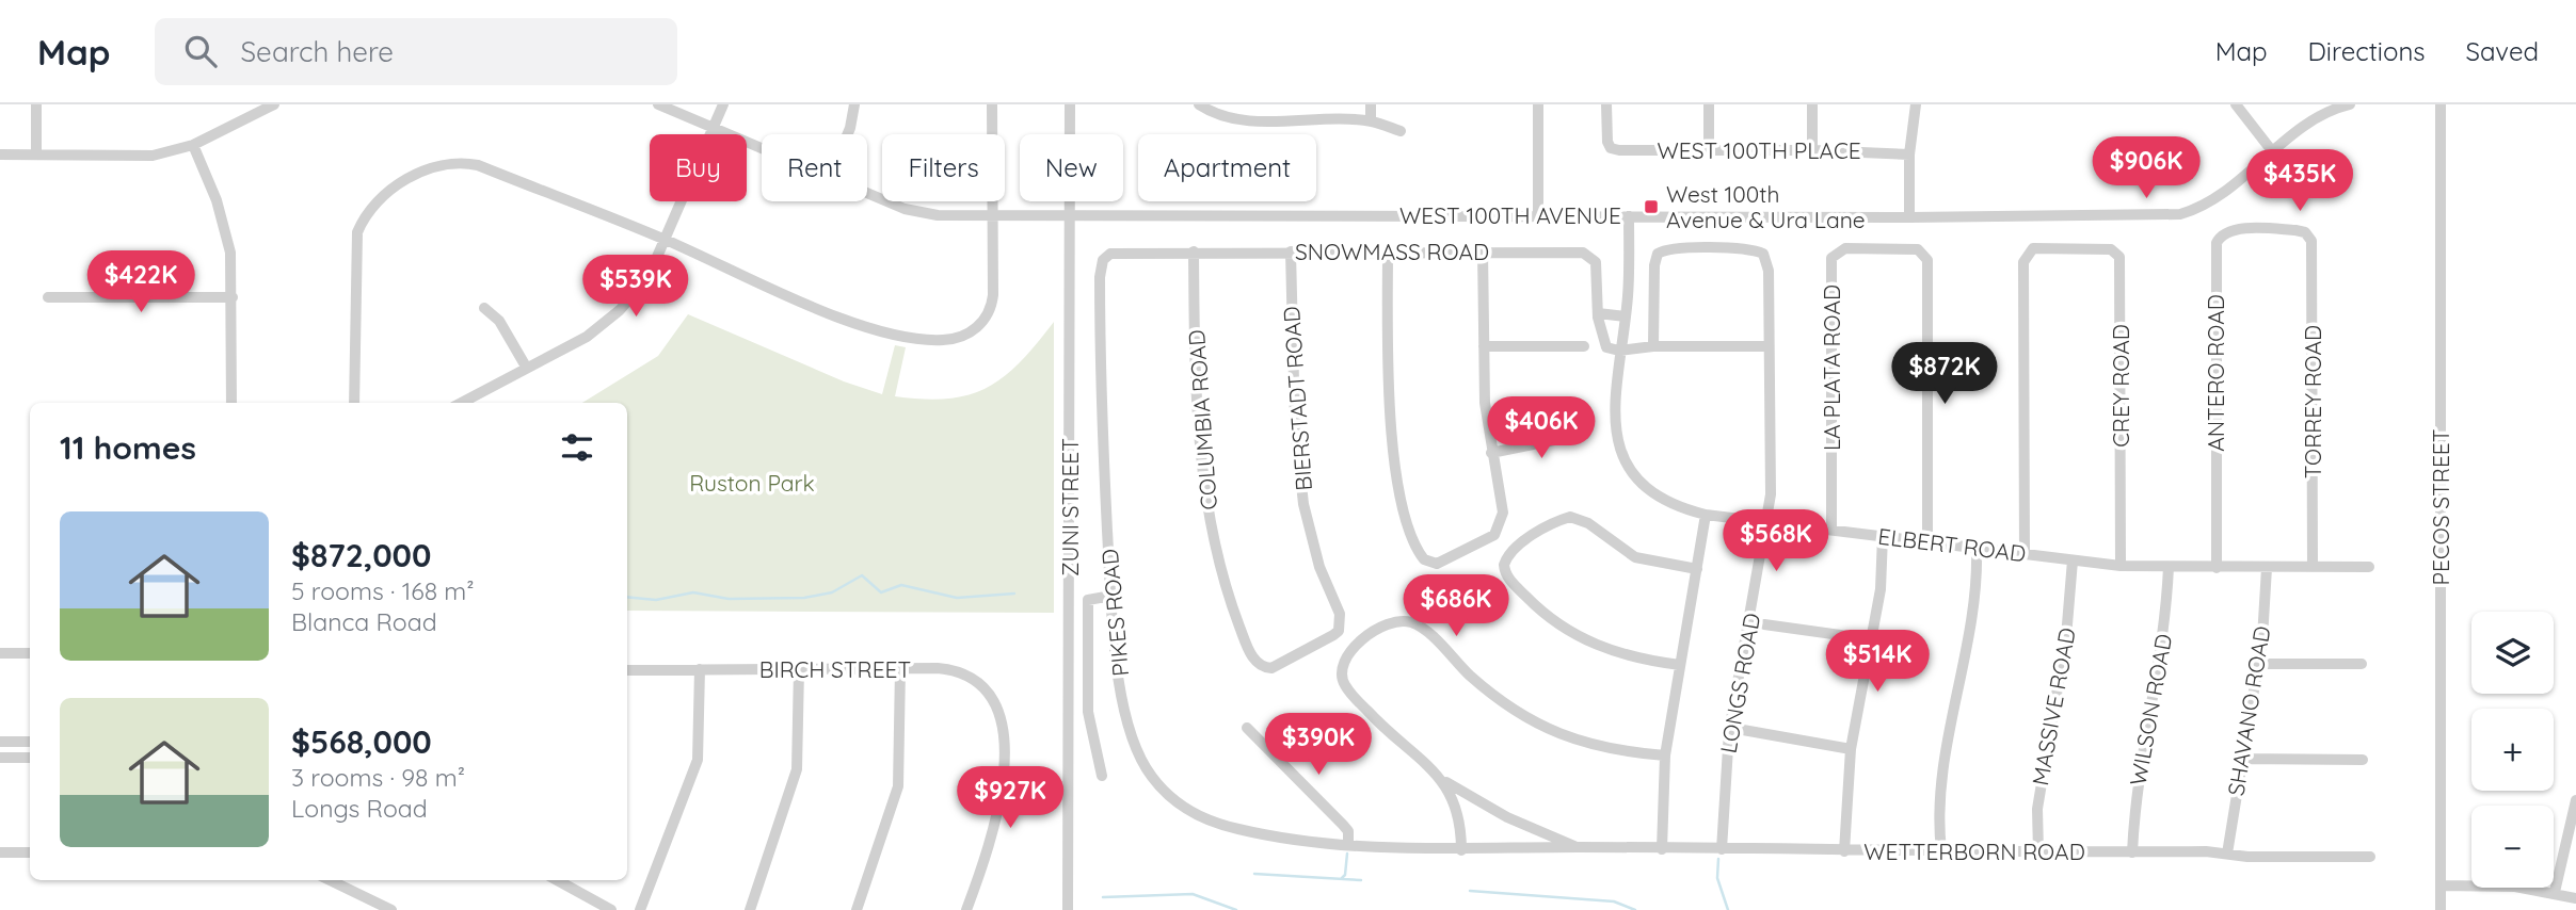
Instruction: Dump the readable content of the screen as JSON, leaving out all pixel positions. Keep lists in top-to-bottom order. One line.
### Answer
{"streets":{"street":["WEST 100TH PLACE","WEST 100TH AVENUE","SNOWMASS ROAD","LA PLATA ROAD","ANTERO ROAD","CREY ROAD","BIERSTADT ROAD","TORREY ROAD","COLUMBIA ROAD","ZUNI STREET","PECOS STREET","ELBERT ROAD","PIKES ROAD","BIRCH STREET","LONGS ROAD","MASSIVE ROAD","WILSON ROAD","SHAVANO ROAD","WETTERBORN ROAD"]},"crossings":[["WEST 100TH AVENUE","ZUNI STREET"],["WEST 100TH AVENUE","ELBERT ROAD"],["SNOWMASS ROAD","BIERSTADT ROAD"],["SNOWMASS ROAD","COLUMBIA ROAD"],["SNOWMASS ROAD","PIKES ROAD"],["LA PLATA ROAD","ELBERT ROAD"],["ANTERO ROAD","TORREY ROAD"],["ANTERO ROAD","ELBERT ROAD"],["CREY ROAD","ELBERT ROAD"],["BIERSTADT ROAD","COLUMBIA ROAD"],["TORREY ROAD","ELBERT ROAD"],["ELBERT ROAD","LONGS ROAD"],["ELBERT ROAD","MASSIVE ROAD"],["ELBERT ROAD","WILSON ROAD"],["ELBERT ROAD","SHAVANO ROAD"],["PIKES ROAD","WETTERBORN ROAD"],["LONGS ROAD","WETTERBORN ROAD"],["MASSIVE ROAD","WETTERBORN ROAD"],["WILSON ROAD","WETTERBORN ROAD"],["SHAVANO ROAD","WETTERBORN ROAD"]],"parks":["Ruston Park"],"places":{"transit":["West 100th Avenue & Ura Lane"]},"page":{"header":"Map","search":"Search here","nav":["Map","Directions","Saved"],"chip":["Buy","Rent","Filters","New","Apartment"],"price":["$906K","$435K","$422K","$539K","$872K","$406K","$568K","$686K","$514K","$390K","$927K"],"heading":"11 homes","list":[{"name":"$872,000","note":"5 rooms · 168 m² · Blanca Road"},{"name":"$568,000","note":"3 rooms · 98 m² · Longs Road"}],"map_buttons":["+","−"]}}
